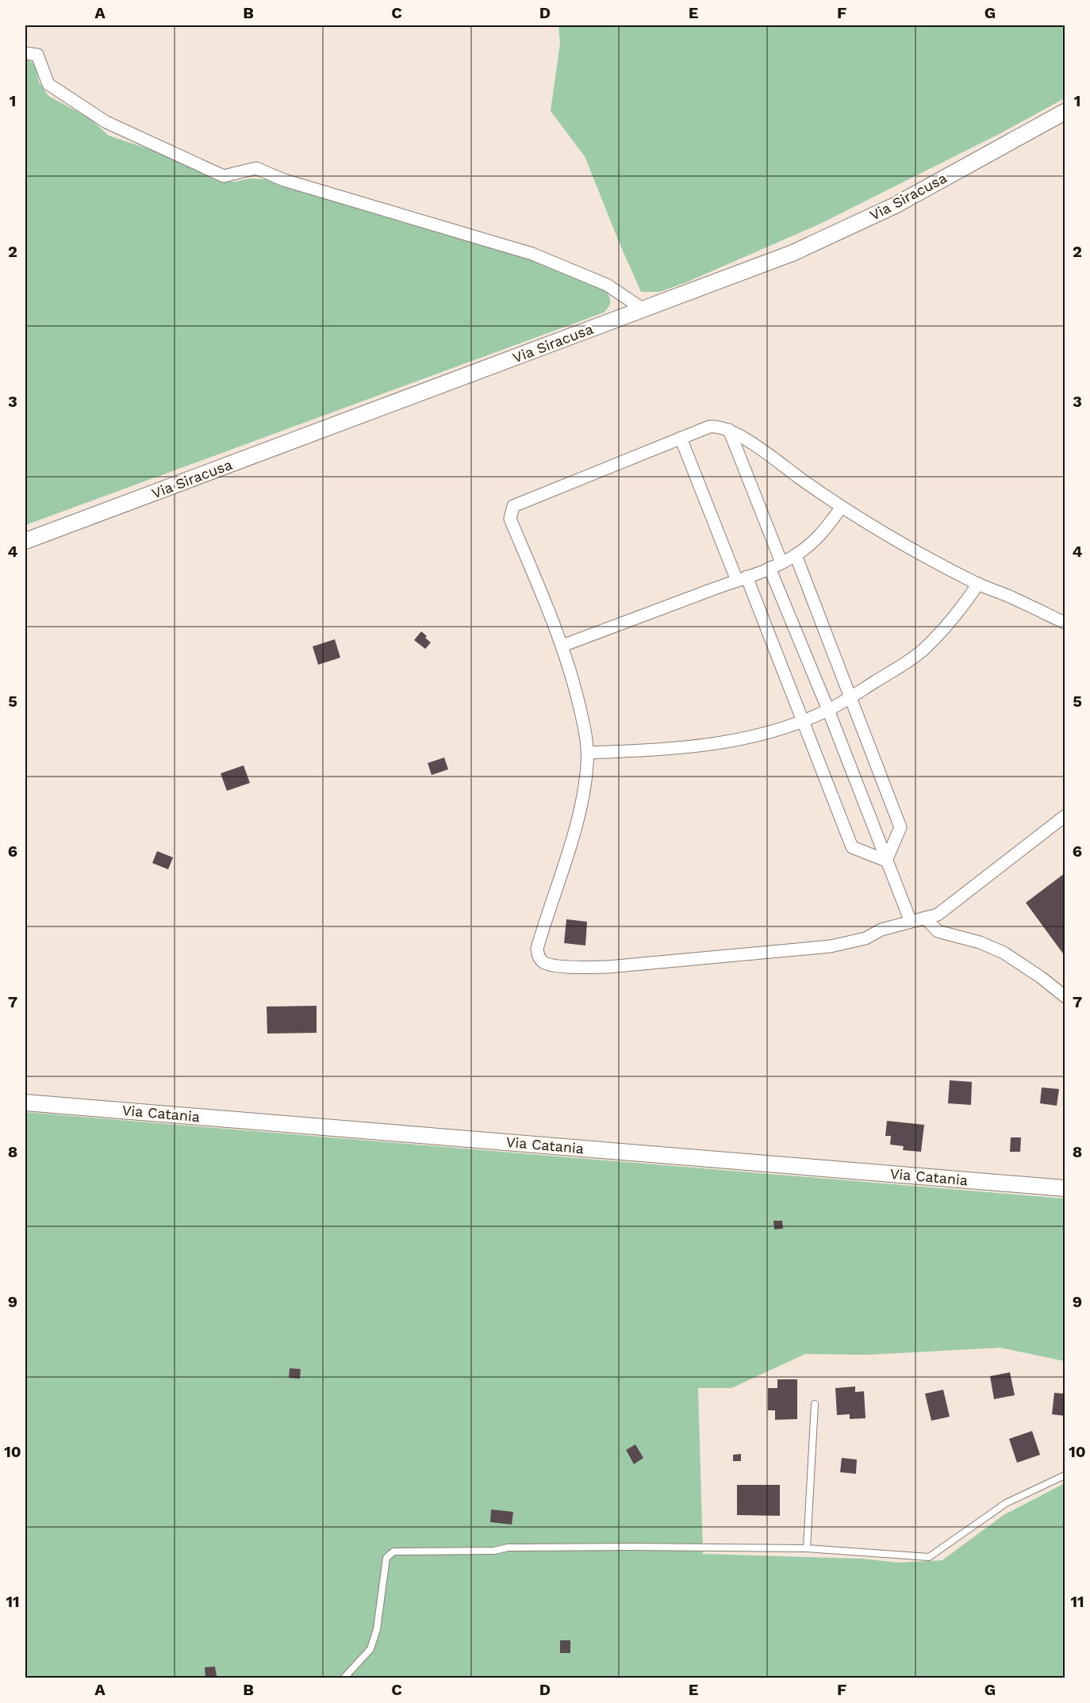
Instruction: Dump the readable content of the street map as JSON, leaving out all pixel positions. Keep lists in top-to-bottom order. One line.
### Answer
{"streets":{"street":["Via Siracusa","Via Catania"]},"grid":{"columns":["A","B","C","D","E","F","G"],"rows":["1","2","3","4","5","6","7","8","9","10","11"]}}
